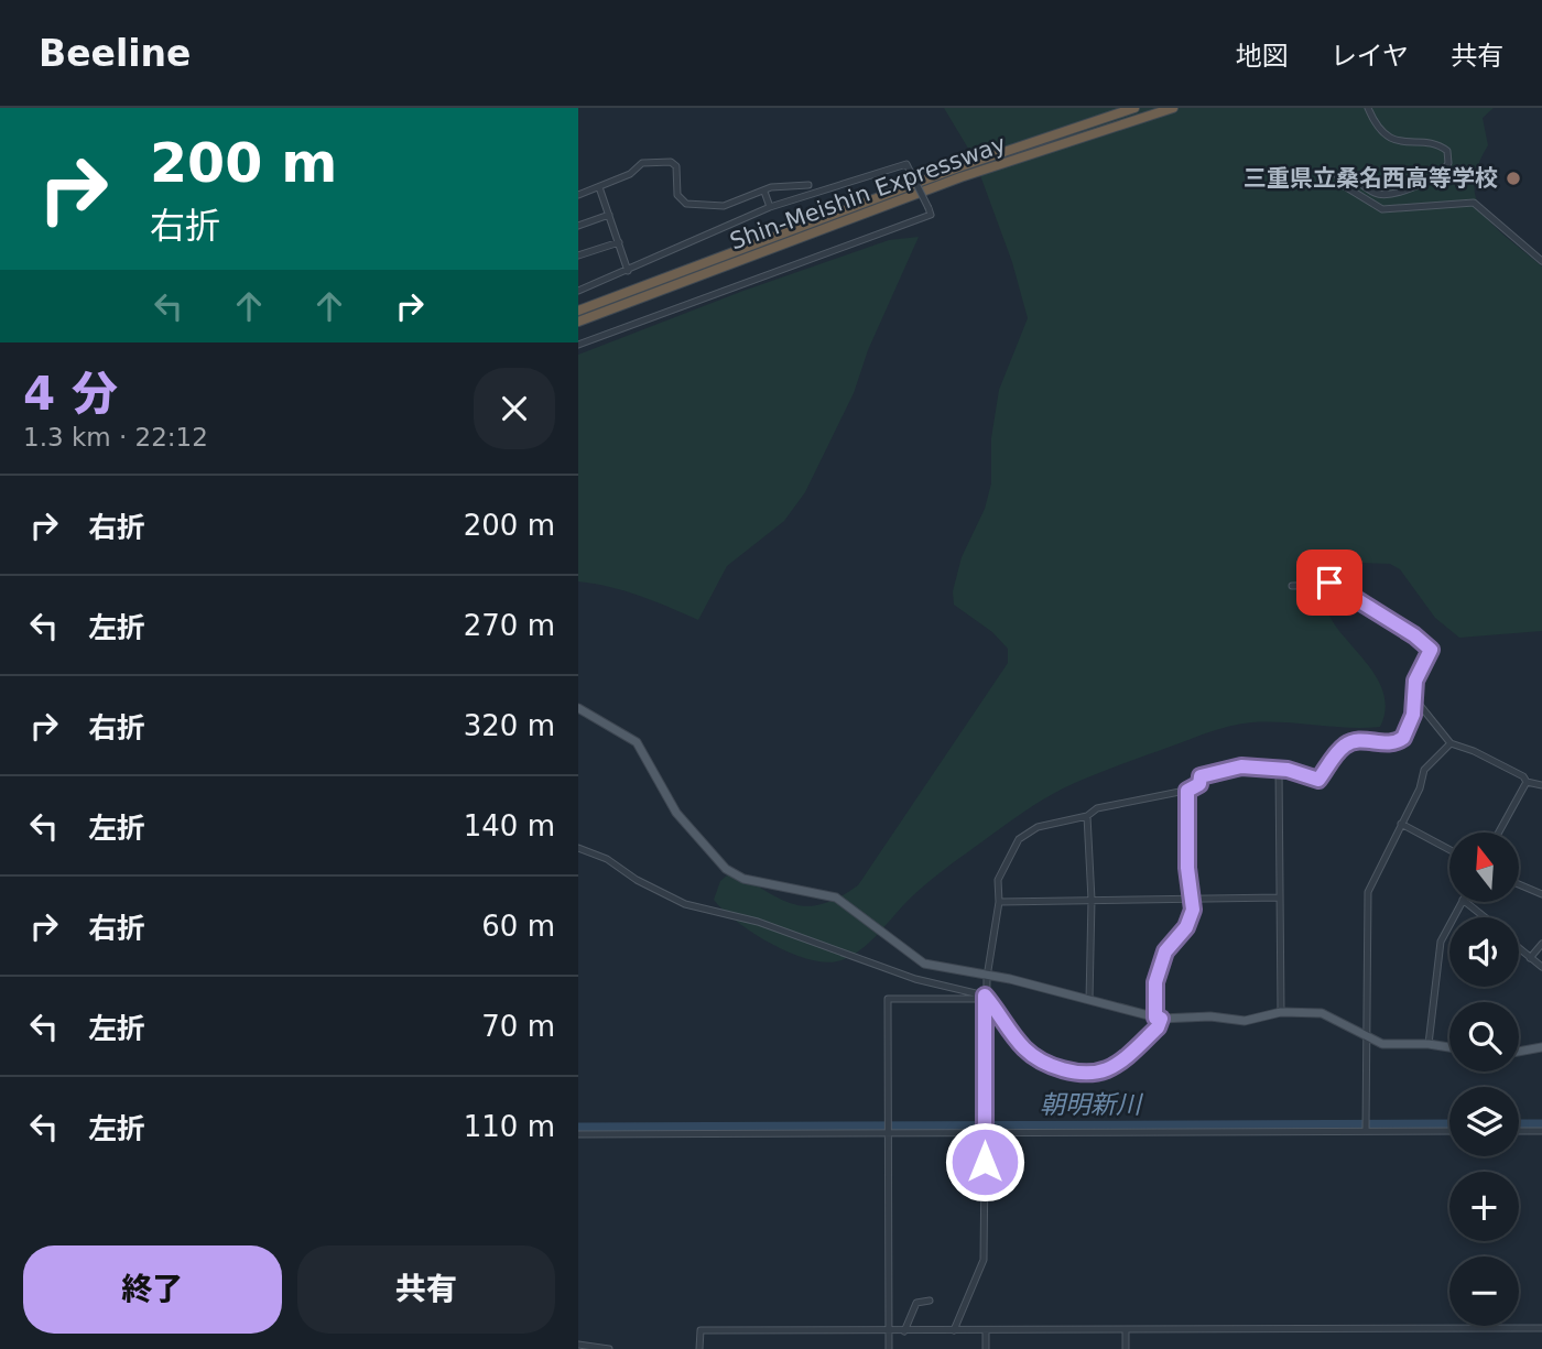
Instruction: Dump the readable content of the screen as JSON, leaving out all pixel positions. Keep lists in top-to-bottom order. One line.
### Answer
{"streets":{"highway":["Shin-Meishin Expressway"]},"water":["朝明新川"],"places":["三重県立桑名西高等学校"],"north":"top","page":{"header":"Beeline","nav":["地図","レイヤ","共有"],"turn":["200 m","右折"],"heading":["4 分","1.3 km · 22:12"],"list":[{"name":"右折","value":"200 m"},{"name":"左折","value":"270 m"},{"name":"右折","value":"320 m"},{"name":"左折","value":"140 m"},{"name":"右折","value":"60 m"},{"name":"左折","value":"70 m"},{"name":"左折","value":"110 m"}],"map_buttons":["+","−"],"buttons":["終了","共有"]}}
